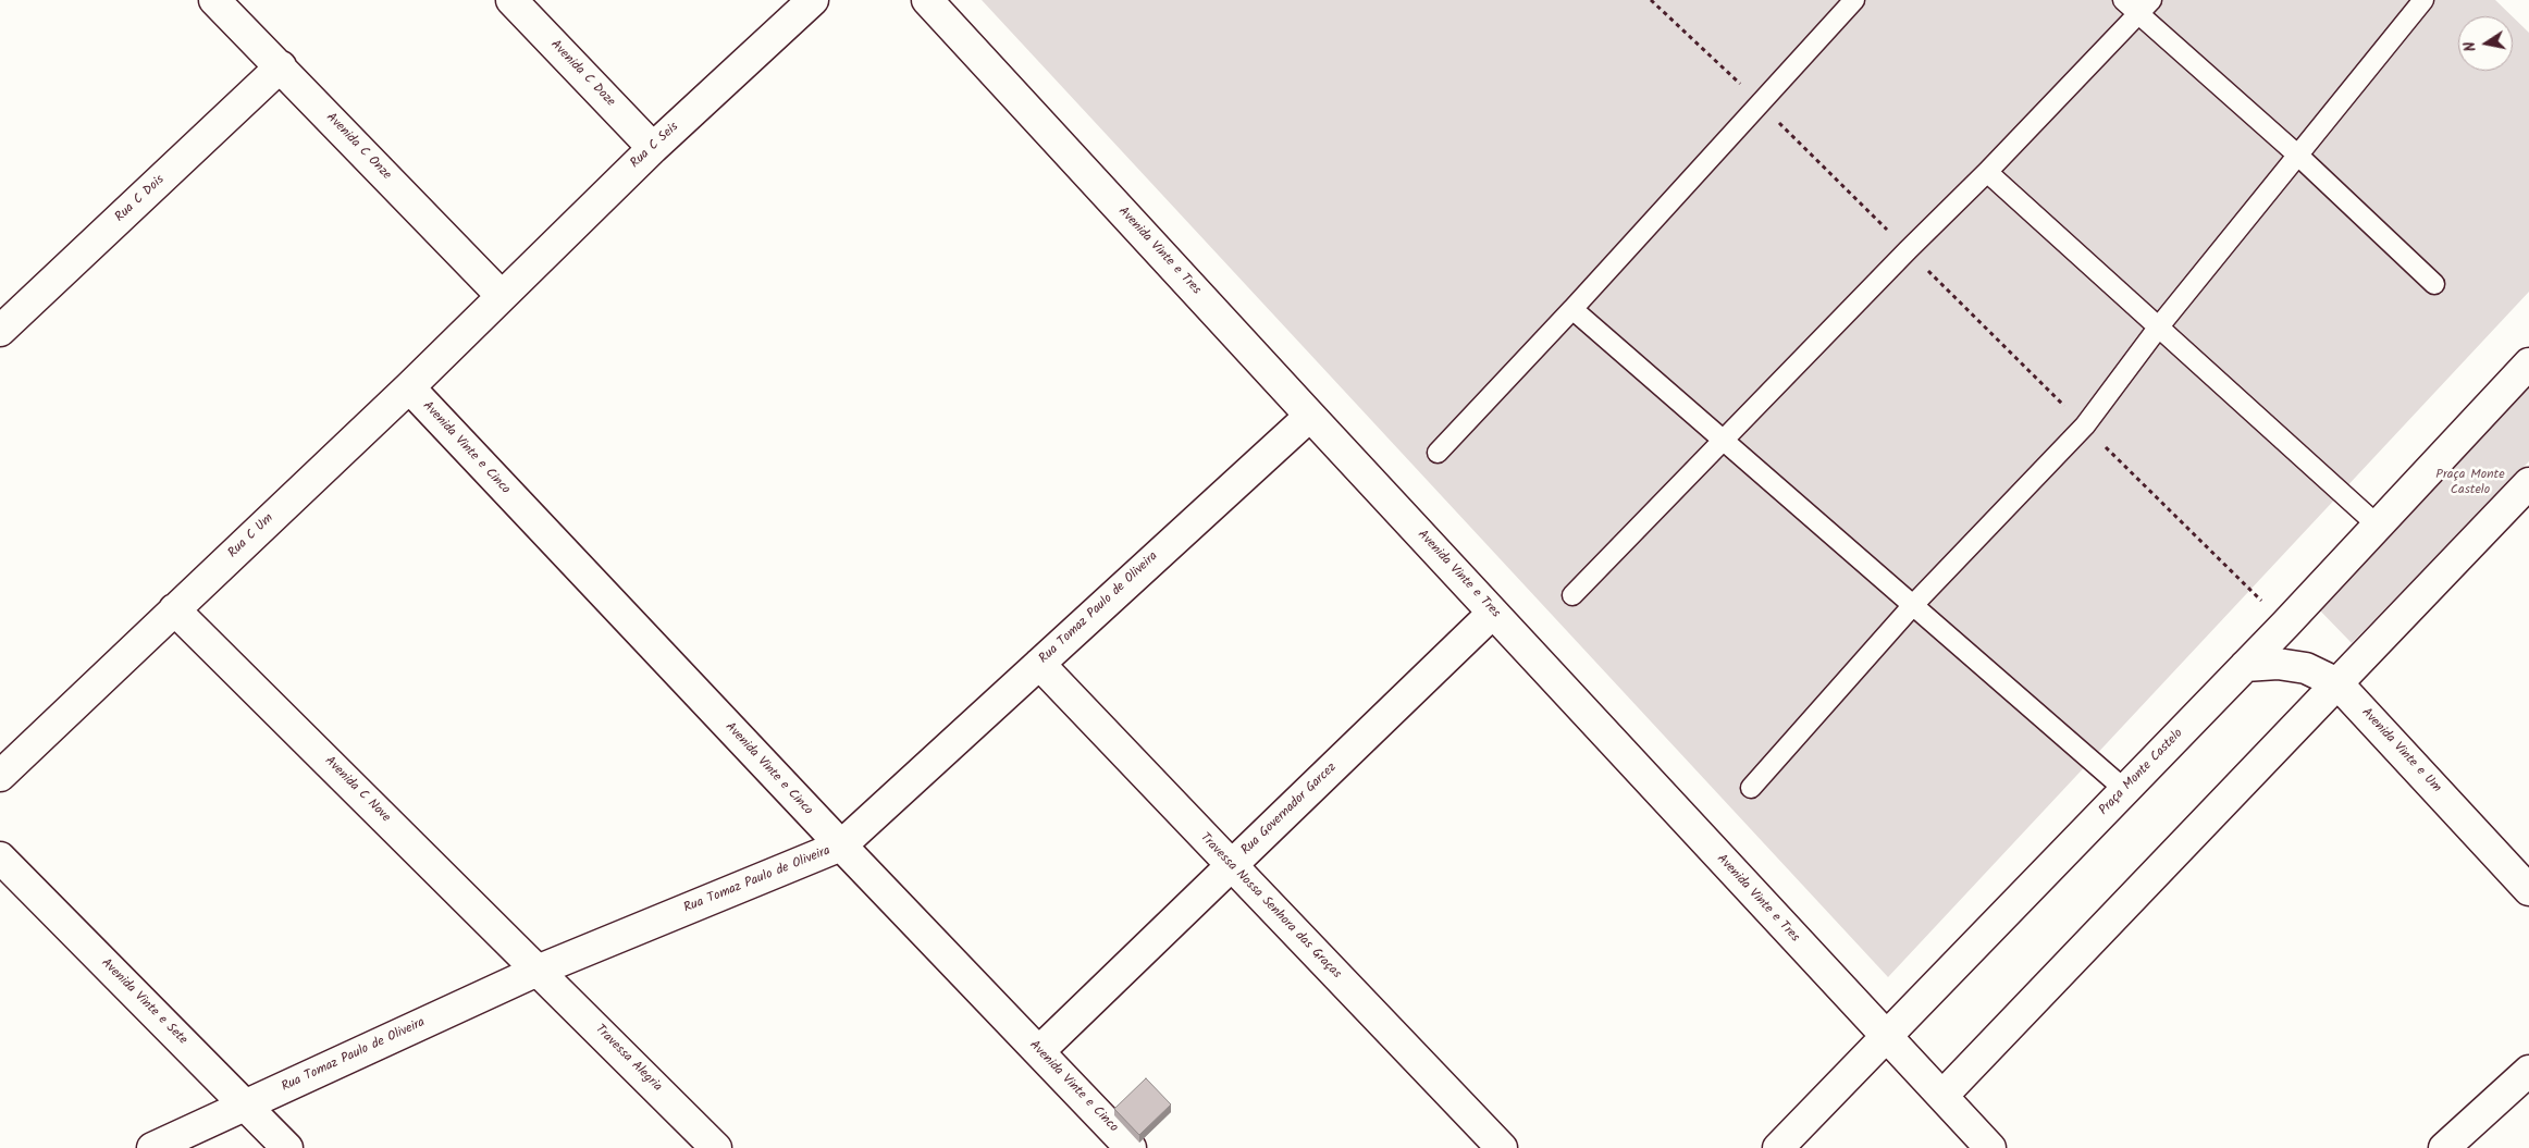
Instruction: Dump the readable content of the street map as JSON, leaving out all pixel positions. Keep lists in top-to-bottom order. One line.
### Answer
{"streets":{"street":["Avenida C Doze","Rua C Seis","Avenida C Onze","Rua C Dois","Avenida Vinte e Tres","Avenida Vinte e Cinco","Rua C Um","Rua Tomaz Paulo de Oliveira","Avenida Vinte e Um","Praça Monte Castelo","Avenida C Nove","Rua Governador Garcez","Travessa Nossa Senhora das Graças","Avenida Vinte e Sete","Travessa Alegria"]},"crossings":[["Avenida C Doze","Rua C Seis"],["Rua C Seis","Avenida C Onze"],["Rua C Seis","Rua C Um"],["Avenida C Onze","Rua C Dois"],["Avenida C Onze","Rua C Um"],["Avenida Vinte e Tres","Rua Tomaz Paulo de Oliveira"],["Avenida Vinte e Tres","Praça Monte Castelo"],["Avenida Vinte e Tres","Rua Governador Garcez"],["Avenida Vinte e Cinco","Rua C Um"],["Avenida Vinte e Cinco","Rua Tomaz Paulo de Oliveira"],["Avenida Vinte e Cinco","Rua Governador Garcez"],["Rua C Um","Avenida C Nove"],["Rua Tomaz Paulo de Oliveira","Avenida C Nove"],["Rua Tomaz Paulo de Oliveira","Travessa Nossa Senhora das Graças"],["Rua Tomaz Paulo de Oliveira","Avenida Vinte e Sete"],["Rua Tomaz Paulo de Oliveira","Travessa Alegria"],["Avenida Vinte e Um","Praça Monte Castelo"],["Avenida C Nove","Travessa Alegria"],["Rua Governador Garcez","Travessa Nossa Senhora das Graças"]],"parks":["Praça Monte Castelo"],"north":"left"}
